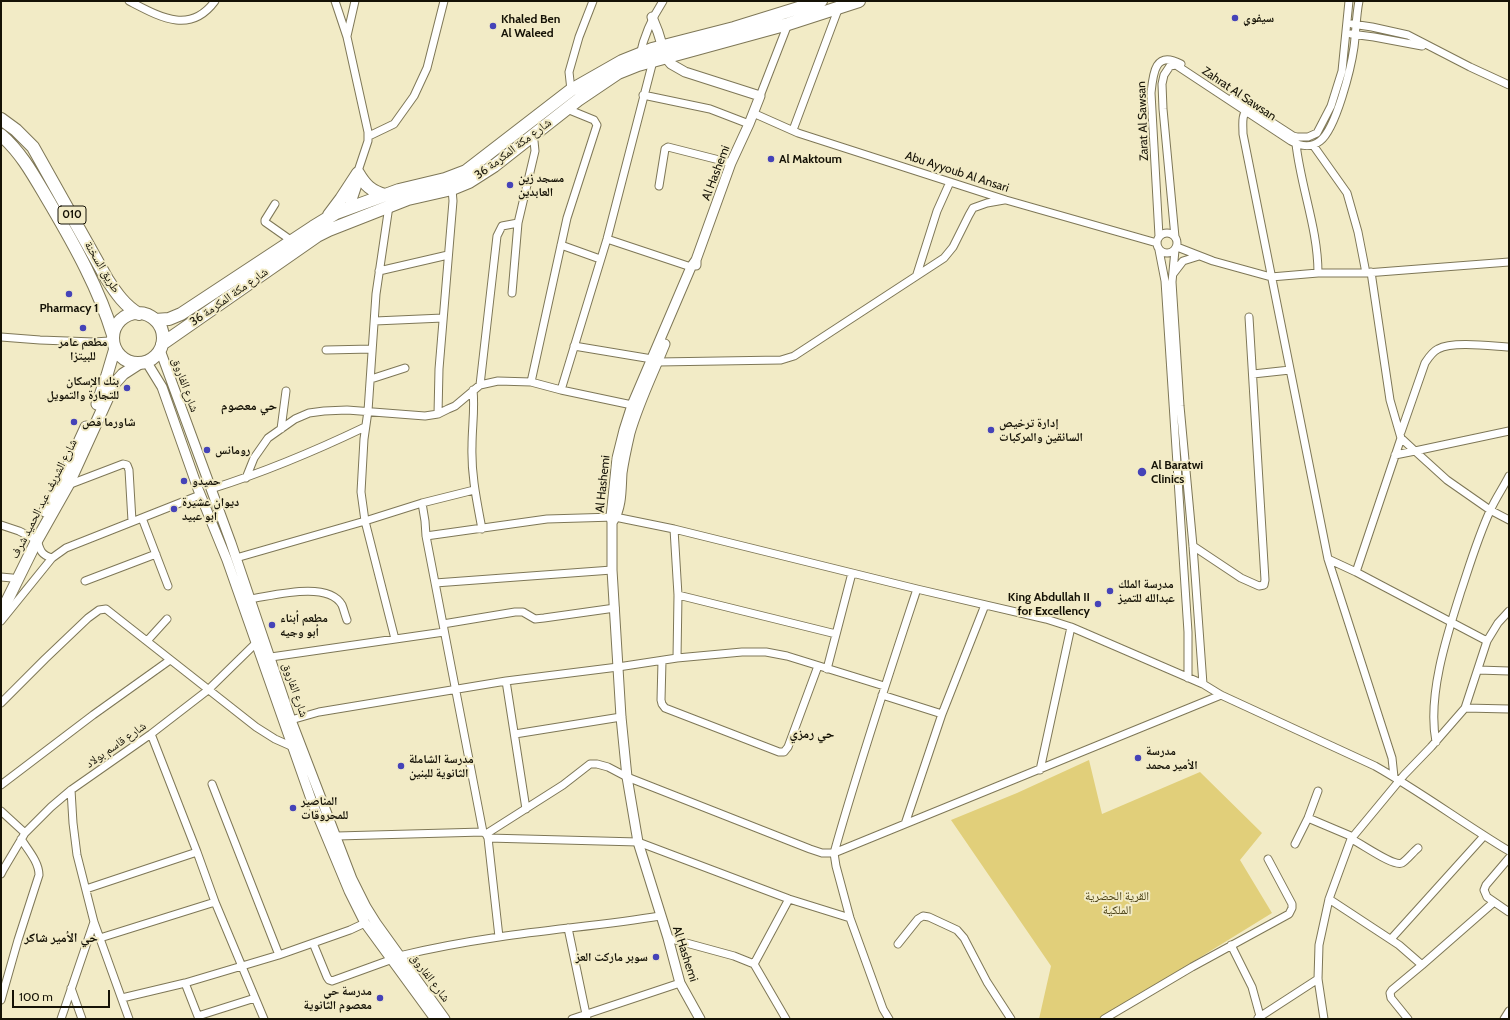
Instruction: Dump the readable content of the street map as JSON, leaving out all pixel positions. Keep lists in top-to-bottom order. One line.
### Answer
{"streets":{"main road":["شارع مكة المكرمة 36","010","طريق السخنة","شارع الشريف عبد الحميد شرف"],"street":["Zahrat Al Sawsan","Zarat Al Sawsan","Abu Ayyoub Al Ansari","Al Hashemi","شارع الفاروق","شارع قاسم بولاد"]},"crossings":[["Zahrat Al Sawsan","Zarat Al Sawsan"],["Zahrat Al Sawsan","Abu Ayyoub Al Ansari"],["Zarat Al Sawsan","Abu Ayyoub Al Ansari"],["شارع مكة المكرمة 36","طريق السخنة"],["شارع مكة المكرمة 36","شارع الفاروق"],["شارع مكة المكرمة 36","شارع الشريف عبد الحميد شرف"],["Abu Ayyoub Al Ansari","Al Hashemi"],["طريق السخنة","شارع الفاروق"],["طريق السخنة","شارع الشريف عبد الحميد شرف"],["شارع الفاروق","شارع الشريف عبد الحميد شرف"],["شارع الفاروق","شارع قاسم بولاد"]],"districts":["حي معصوم","حي رمزي","حي الأمير شاكر"],"parks":["القرية الحضرية الملكية"],"places":["سيفوي","Khaled Ben Al Waleed","Al Maktoum","مسجد زين العابدين","Pharmacy 1","مطعم عامر للبيتزا","بنك الإسكان للتجارة والتمويل","شاورما قص","إدارة ترخيص السائقين والمركبات","رومانس","Al Baratwi Clinics","حميدو","ديوان عشيرة ابو عبيد","مدرسة الملك عبدالله للتميز","King Abdullah II for Excellency","مطعم أبناء أبو وجيه","مدرسة الأمير محمد","مدرسة الشاملة الثانوية للبنين","المناصير للمحروقات","سوبر ماركت العز","مدرسة حي معصوم الثانوية"],"scale_bar":"100 m"}
